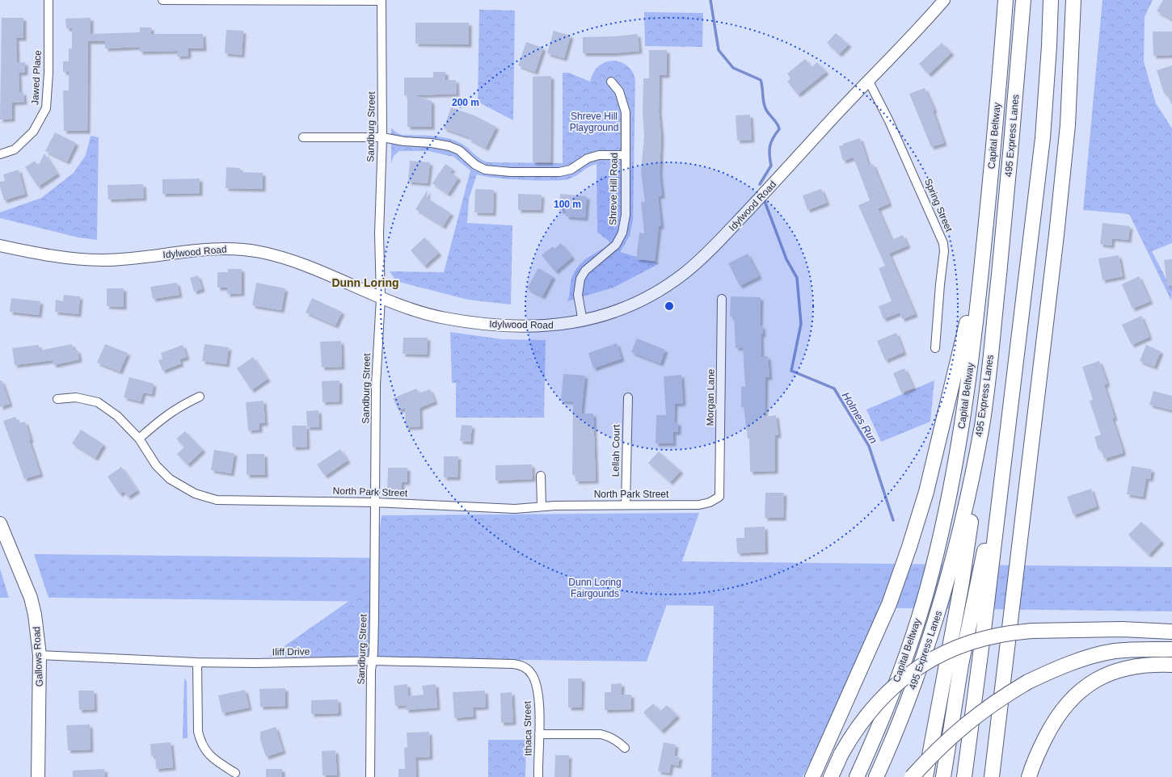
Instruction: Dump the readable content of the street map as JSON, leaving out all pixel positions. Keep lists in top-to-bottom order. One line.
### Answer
{"streets":{"highway":["Capital Beltway","495 Express Lanes"],"main road":["Idylwood Road","Gallows Road"],"street":["Jawed Place","Sandburg Street","Shreve Hill Road","Spring Street","Morgan Lane","Lellah Court","North Park Street","Iliff Drive","Ithaca Street"]},"crossings":[["Sandburg Street","Idylwood Road"],["Sandburg Street","North Park Street"],["Sandburg Street","Iliff Drive"],["Shreve Hill Road","Idylwood Road"],["Spring Street","Idylwood Road"],["Morgan Lane","North Park Street"],["Lellah Court","North Park Street"],["Iliff Drive","Gallows Road"],["Iliff Drive","Ithaca Street"]],"districts":["Dunn Loring"],"water":["Holmes Run"],"parks":["Shreve Hill Playground","Dunn Loring Fairgounds"],"rings":["200 m","100 m"]}
